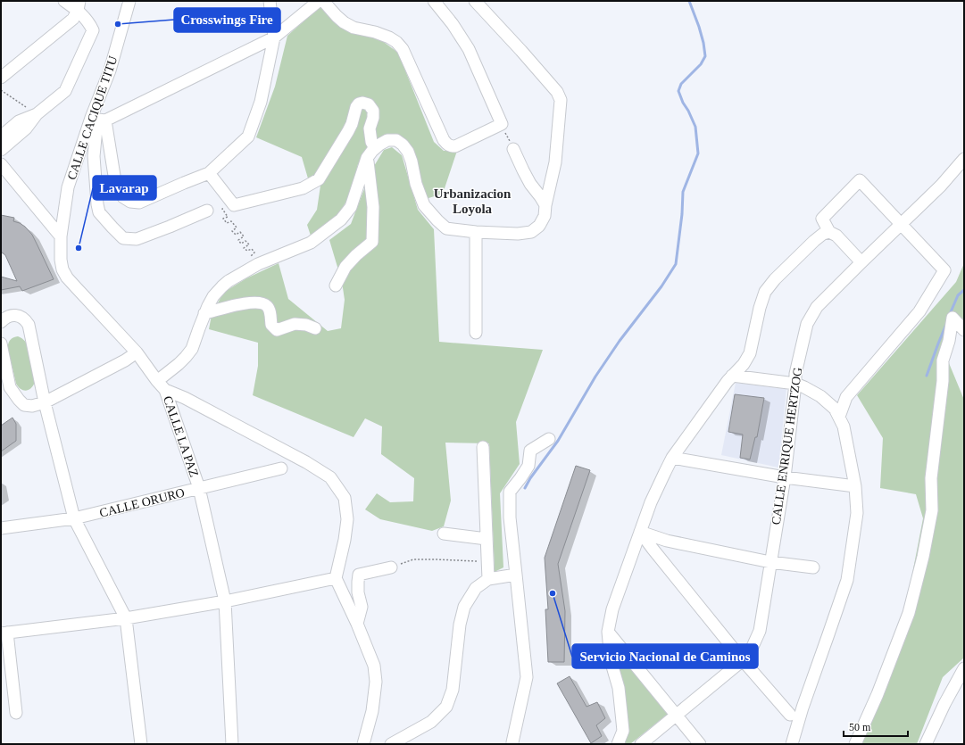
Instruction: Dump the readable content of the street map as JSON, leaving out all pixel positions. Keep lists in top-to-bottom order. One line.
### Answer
{"streets":{"street":["CALLE CACIQUE TITU","CALLE LA PAZ","CALLE ENRIQUE HERTZOG","CALLE ORURO"]},"crossings":[["CALLE CACIQUE TITU","CALLE LA PAZ"],["CALLE LA PAZ","CALLE ORURO"]],"districts":["Urbanizacion Loyola"],"places":["Crosswings Fire","Lavarap","Servicio Nacional de Caminos"],"scale_bar":"50 m"}
